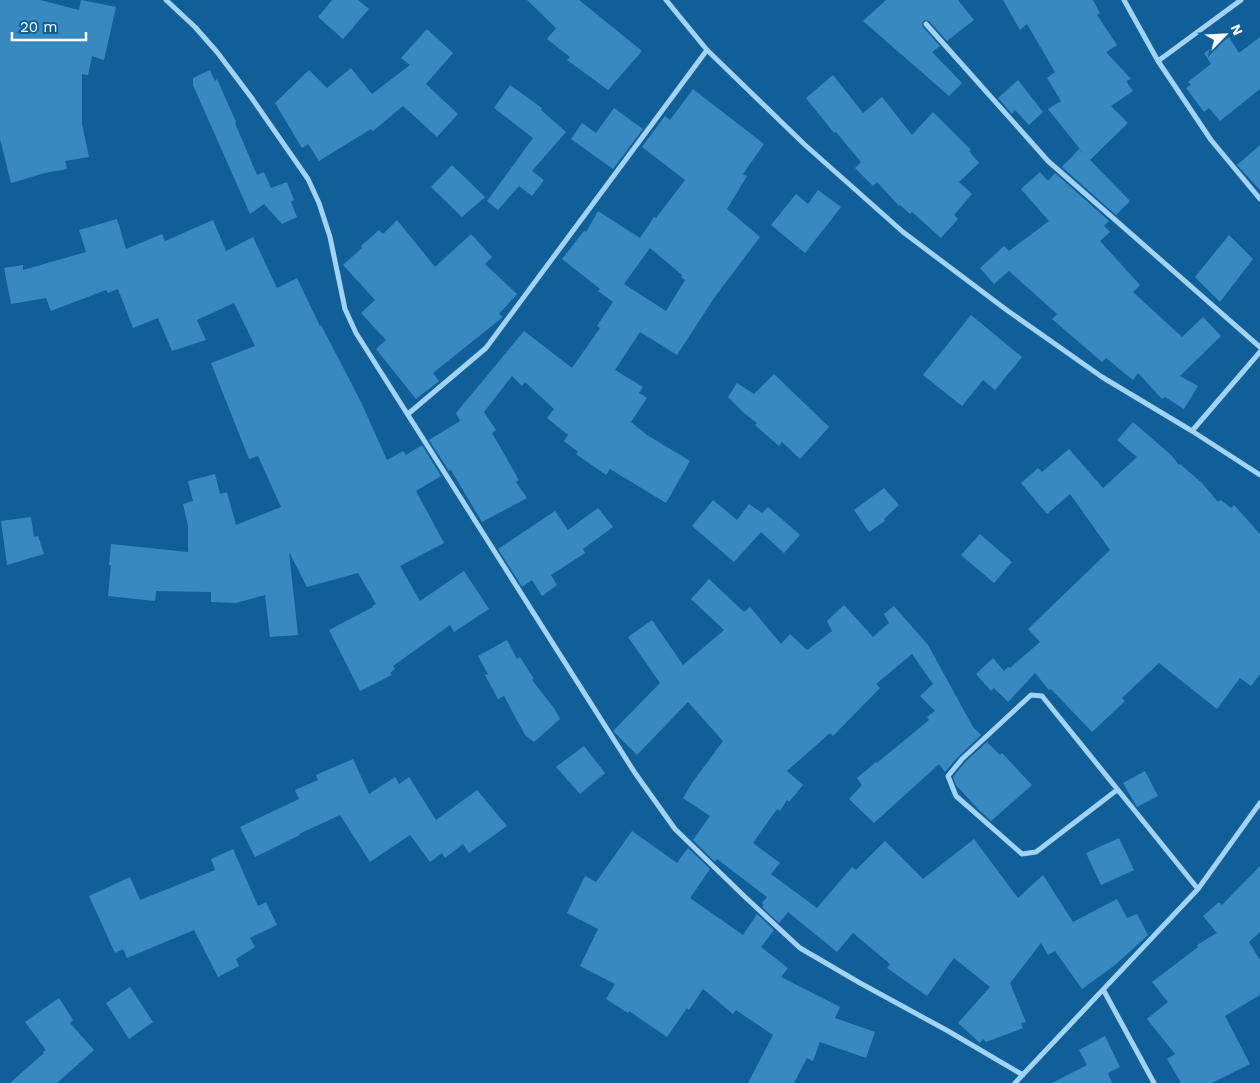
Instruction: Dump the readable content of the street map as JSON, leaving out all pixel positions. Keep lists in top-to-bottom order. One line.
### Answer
{"scale_bar":"20 m","north":"top right"}
